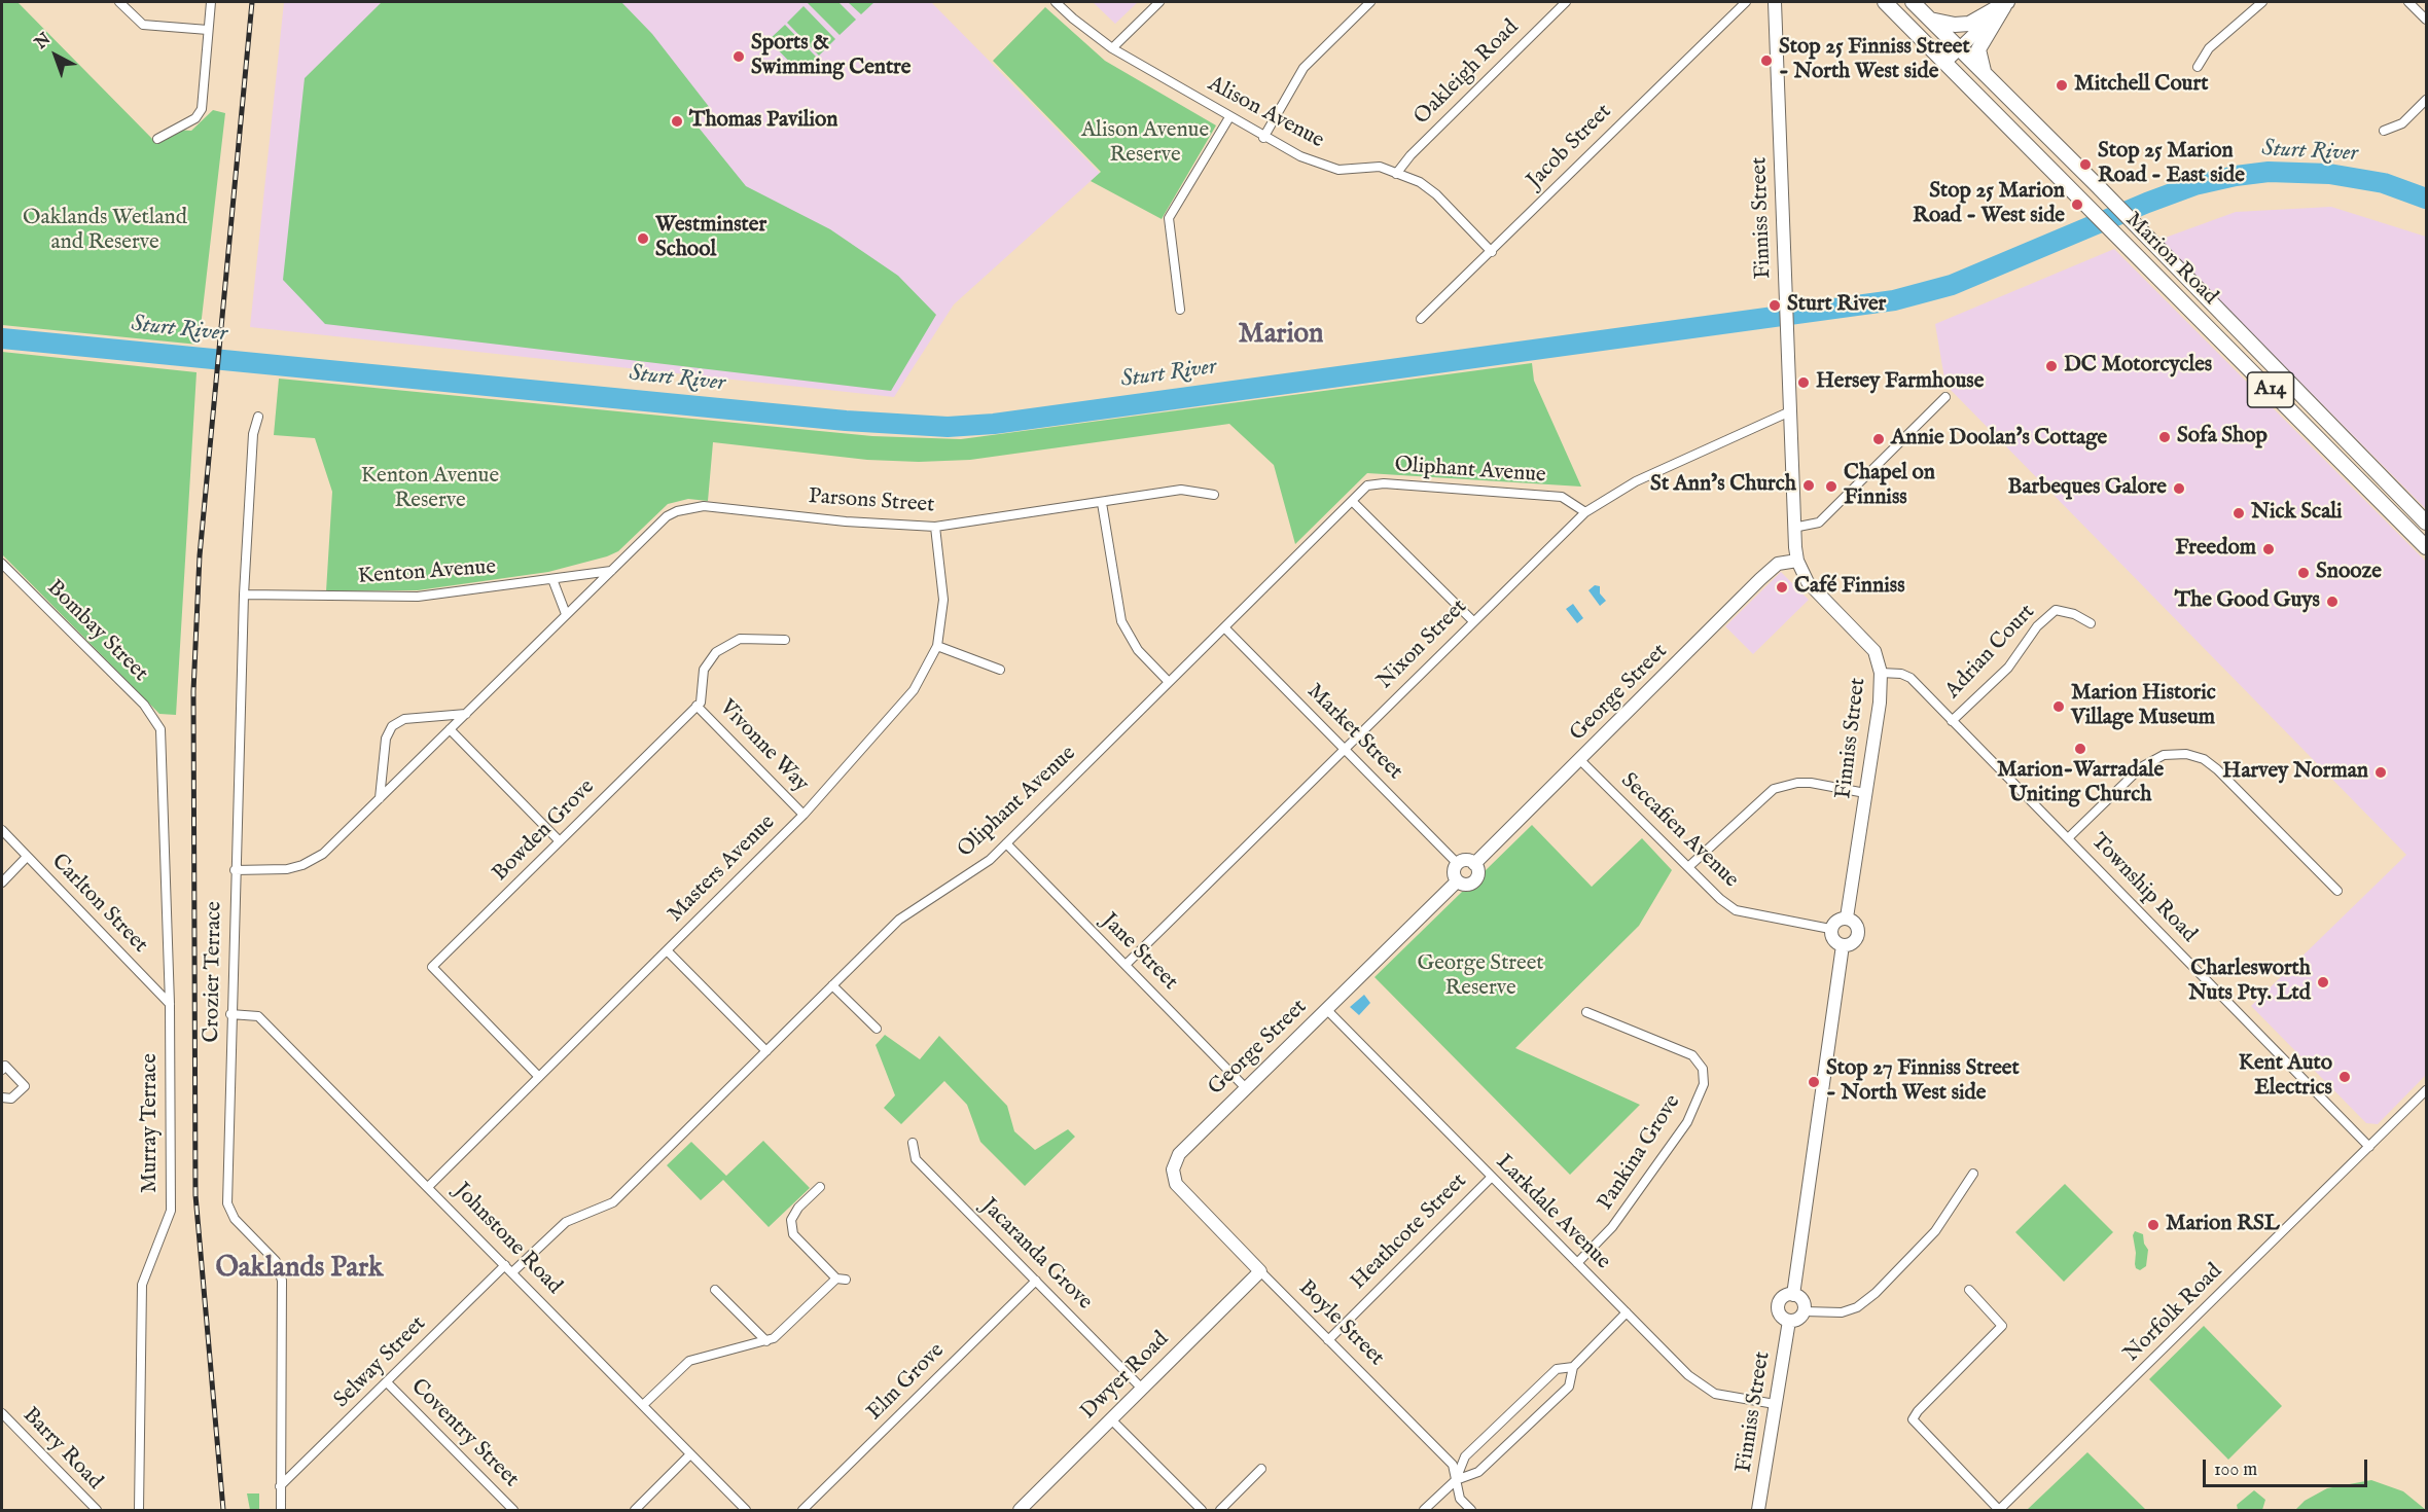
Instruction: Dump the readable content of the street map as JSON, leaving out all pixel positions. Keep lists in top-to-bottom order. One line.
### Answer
{"streets":{"main road":["Marion Road","A14"],"street":["Oakleigh Road","Alison Avenue","Jacob Street","Finniss Street","Oliphant Avenue","Parsons Street","Kenton Avenue","Bombay Street","Nixon Street","Adrian Court","George Street","Market Street","Vivonne Way","Bowden Grove","Seccafien Avenue","Masters Avenue","Township Road","Carlton Street","Jane Street","Crozier Terrace","Murray Terrace","Pankina Grove","Larkdale Avenue","Heathcote Street","Johnstone Road","Jacaranda Grove","Norfolk Road","Boyle Street","Selway Street","Dwyer Road","Elm Grove","Coventry Street","Barry Road"]},"crossings":[["Oakleigh Road","Alison Avenue"],["Alison Avenue","Jacob Street"],["Finniss Street","Nixon Street"],["Finniss Street","George Street"],["Finniss Street","Seccafien Avenue"],["Finniss Street","Township Road"],["Finniss Street","Larkdale Avenue"],["Oliphant Avenue","Nixon Street"],["Oliphant Avenue","Market Street"],["Oliphant Avenue","Jane Street"],["Oliphant Avenue","Johnstone Road"],["Oliphant Avenue","Selway Street"],["Parsons Street","Kenton Avenue"],["Parsons Street","Masters Avenue"],["Parsons Street","Crozier Terrace"],["Kenton Avenue","Crozier Terrace"],["Bombay Street","Murray Terrace"],["Nixon Street","Market Street"],["Nixon Street","Jane Street"],["Adrian Court","Township Road"],["George Street","Market Street"],["George Street","Seccafien Avenue"],["George Street","Jane Street"],["George Street","Larkdale Avenue"],["George Street","Boyle Street"],["Vivonne Way","Bowden Grove"],["Vivonne Way","Masters Avenue"],["Bowden Grove","Masters Avenue"],["Masters Avenue","Johnstone Road"],["Township Road","Norfolk Road"],["Carlton Street","Murray Terrace"],["Crozier Terrace","Johnstone Road"],["Crozier Terrace","Selway Street"],["Pankina Grove","Larkdale Avenue"],["Larkdale Avenue","Heathcote Street"],["Heathcote Street","Boyle Street"],["Johnstone Road","Selway Street"],["Jacaranda Grove","Dwyer Road"],["Jacaranda Grove","Elm Grove"],["Boyle Street","Dwyer Road"],["Selway Street","Coventry Street"]],"districts":["Marion","Oaklands Park"],"water":["Sturt River"],"parks":["Alison Avenue Reserve","Oaklands Wetland and Reserve","Kenton Avenue Reserve","George Street Reserve"],"places":["Sports & Swimming Centre","Stop 25 Finniss Street - North West side","Mitchell Court","Thomas Pavilion","Stop 25 Marion Road - East side","Stop 25 Marion Road - West side","Westminster School","Sturt River","DC Motorcycles","Hersey Farmhouse","Sofa Shop","Annie Doolan's Cottage","St Ann’s Church","Chapel on Finniss","Barbeques Galore","Nick Scali","Freedom","Snooze","Café Finniss","The Good Guys","Marion Historic Village Museum","Marion-Warradale Uniting Church","Harvey Norman","Charlesworth Nuts Pty. Ltd","Kent Auto Electrics","Stop 27 Finniss Street - North West side","Marion RSL"],"scale_bar":"100 m","north":"top left"}
